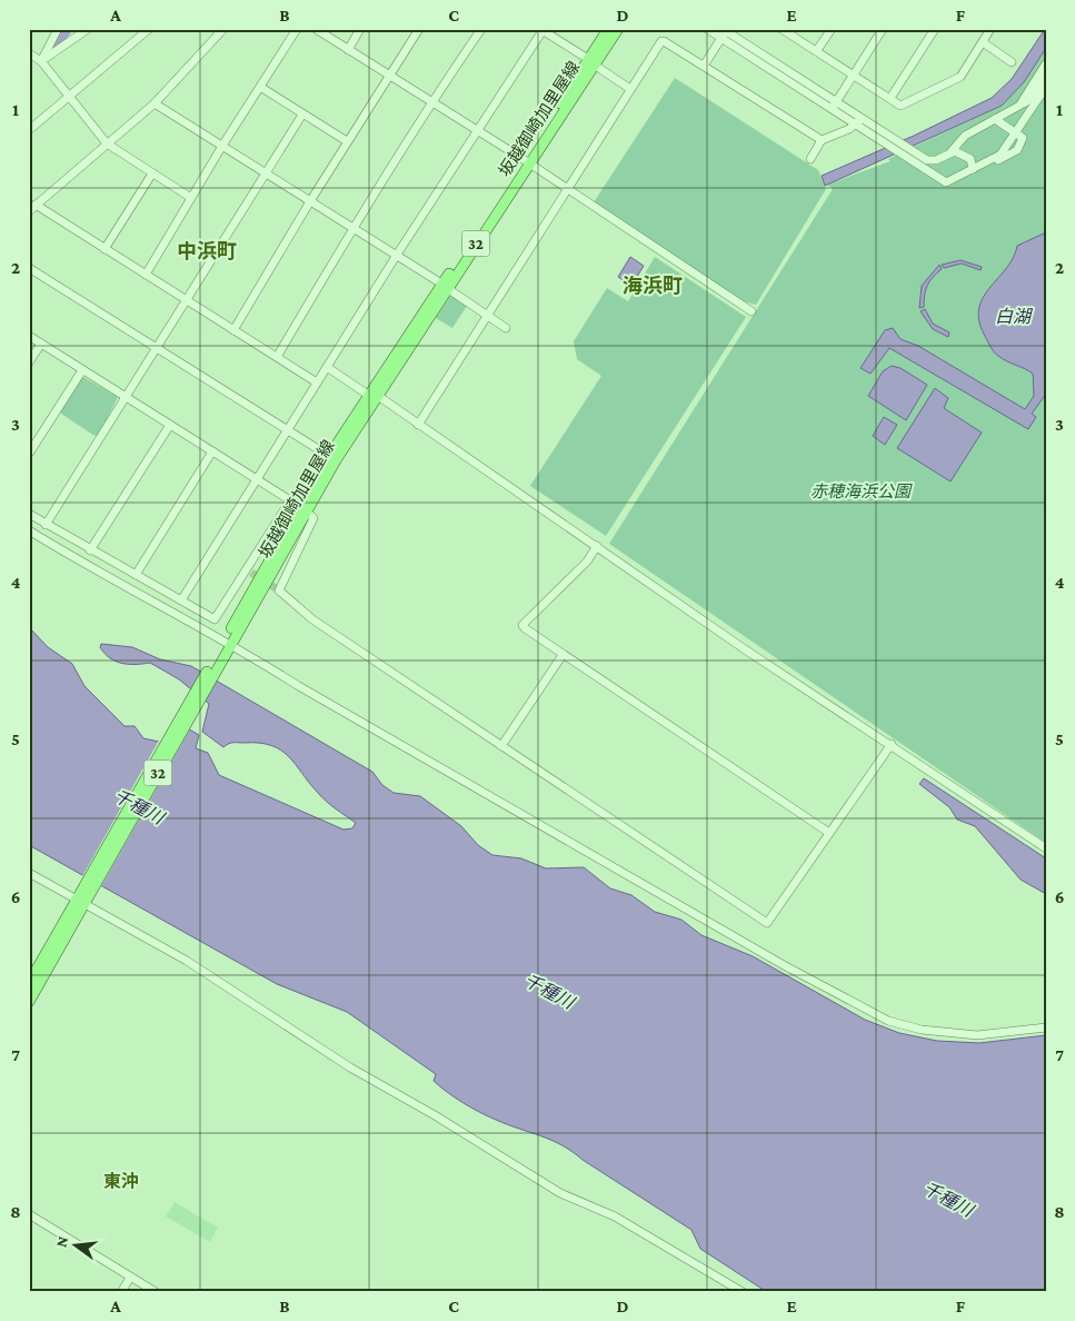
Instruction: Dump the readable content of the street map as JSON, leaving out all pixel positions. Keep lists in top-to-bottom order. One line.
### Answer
{"streets":{"main road":["坂越御崎加里屋線","32"]},"districts":["中浜町","海浜町","東沖"],"water":["白湖","千種川"],"parks":["赤穂海浜公園"],"north":"left","grid":{"columns":["A","B","C","D","E","F"],"rows":["1","2","3","4","5","6","7","8"]}}
